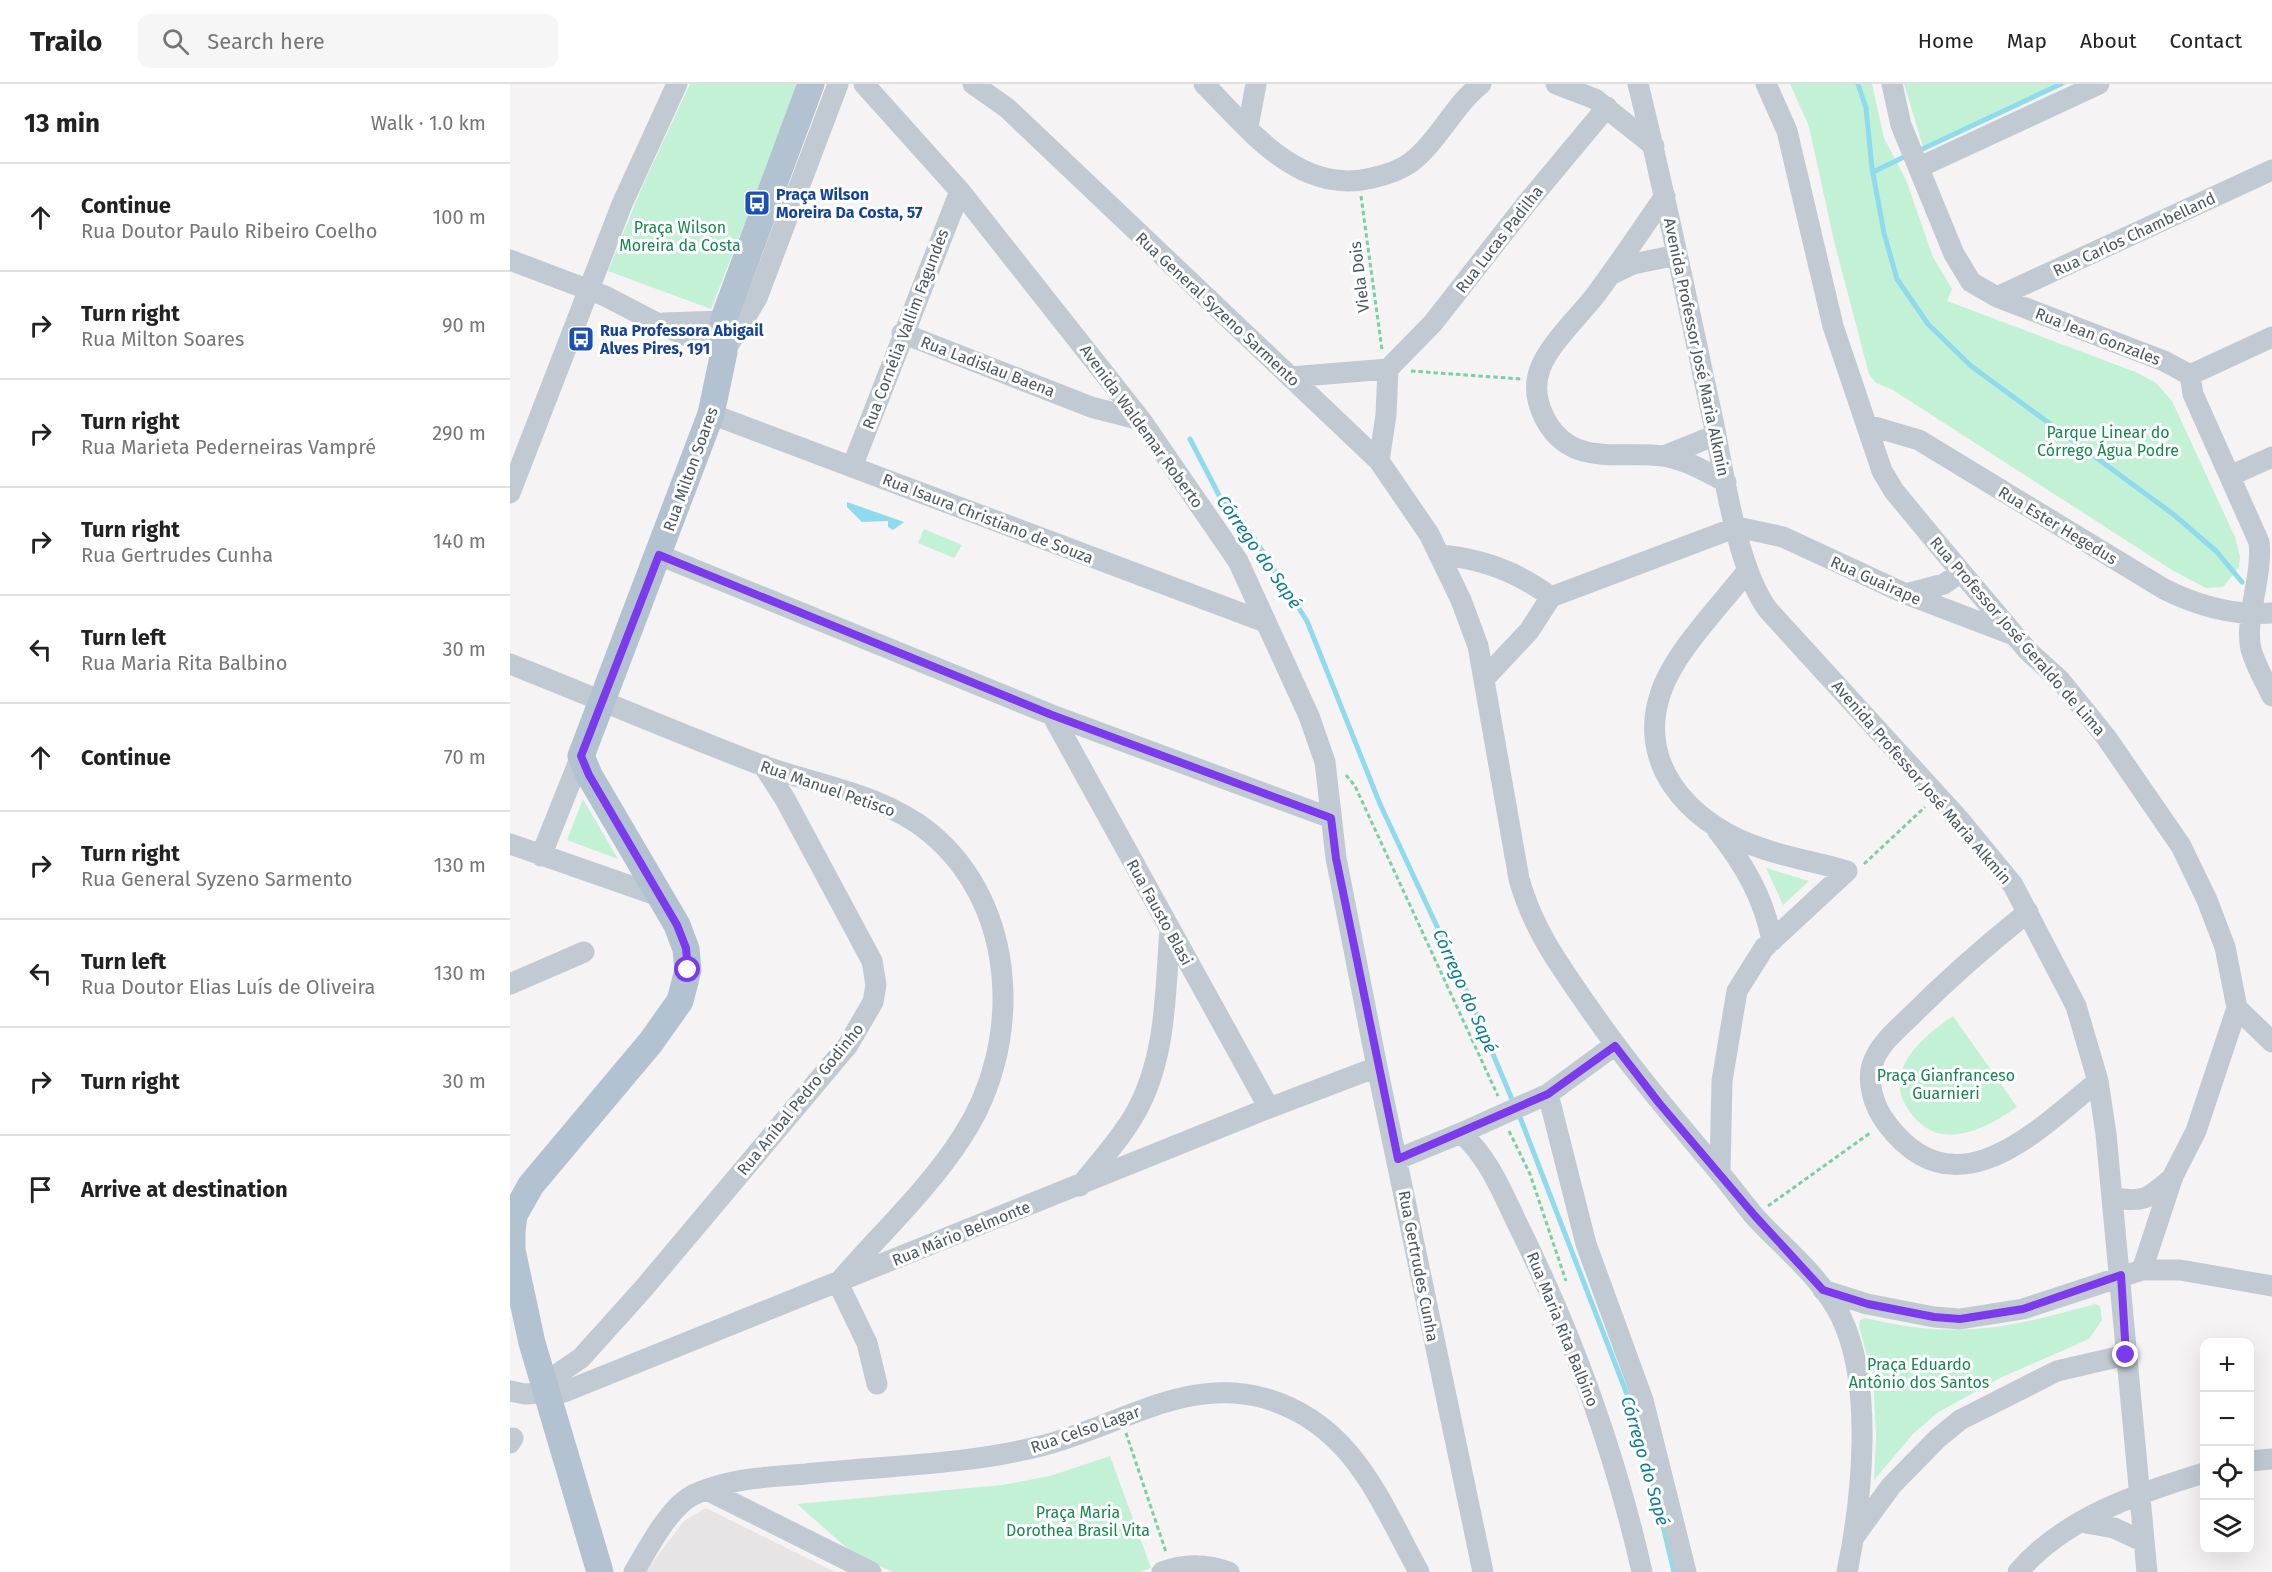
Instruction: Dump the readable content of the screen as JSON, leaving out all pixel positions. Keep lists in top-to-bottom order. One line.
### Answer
{"streets":{"main road":["Rua Milton Soares"],"street":["Rua Carlos Chambelland","Rua Lucas Padilha","Rua General Syzeno Sarmento","Rua Cornélia Vallim Fagundes","Rua Jean Gonzales","Avenida Professor José Maria Alkmin","Rua Ladislau Baena","Avenida Waldemar Roberto","Rua Isaura Christiano de Souza","Rua Ester Hegedus","Rua Guairape","Rua Professor José Geraldo de Lima","Rua Manuel Petisco","Rua Fausto Blasi","Rua Aníbal Pedro Godinho","Rua Mário Belmonte","Rua Gertrudes Cunha","Rua Maria Rita Balbino","Rua Celso Lagar"],"path":["Viela Dois"]},"crossings":[["Rua Carlos Chambelland","Rua Jean Gonzales"],["Rua Lucas Padilha","Viela Dois"],["Rua Cornélia Vallim Fagundes","Rua Ladislau Baena"],["Rua Cornélia Vallim Fagundes","Avenida Waldemar Roberto"],["Rua Cornélia Vallim Fagundes","Rua Isaura Christiano de Souza"],["Avenida Professor José Maria Alkmin","Rua Guairape"],["Avenida Professor José Maria Alkmin","Rua Professor José Geraldo de Lima"],["Rua Ladislau Baena","Avenida Waldemar Roberto"],["Avenida Waldemar Roberto","Rua Isaura Christiano de Souza"],["Avenida Waldemar Roberto","Rua Gertrudes Cunha"],["Rua Milton Soares","Rua Isaura Christiano de Souza"],["Rua Milton Soares","Rua Manuel Petisco"],["Rua Ester Hegedus","Rua Professor José Geraldo de Lima"],["Rua Guairape","Rua Professor José Geraldo de Lima"],["Rua Manuel Petisco","Rua Aníbal Pedro Godinho"],["Rua Manuel Petisco","Rua Mário Belmonte"],["Rua Fausto Blasi","Rua Mário Belmonte"],["Rua Aníbal Pedro Godinho","Rua Mário Belmonte"],["Rua Mário Belmonte","Rua Gertrudes Cunha"]],"water":["Córrego do Sapé"],"parks":["Praça Wilson Moreira da Costa","Parque Linear do Córrego Água Podre","Praça Gianfranceso Guarnieri","Praça Eduardo Antônio dos Santos","Praça Maria Dorothea Brasil Vita"],"places":{"bus stop":["Praça Wilson Moreira Da Costa, 57","Rua Professora Abigail Alves Pires, 191"]},"page":{"header":"Trailo","search":"Search here","nav":["Home","Map","About","Contact"],"heading":["13 min","Walk · 1.0 km"],"list":[["Continue","Rua Doutor Paulo Ribeiro Coelho","100 m"],["Turn right","Rua Milton Soares","90 m"],["Turn right","Rua Marieta Pederneiras Vampré","290 m"],["Turn right","Rua Gertrudes Cunha","140 m"],["Turn left","Rua Maria Rita Balbino","30 m"],["Continue","70 m"],["Turn right","Rua General Syzeno Sarmento","130 m"],["Turn left","Rua Doutor Elias Luís de Oliveira","130 m"],["Turn right","30 m"],"Arrive at destination"],"map_buttons":["+","−"]}}
